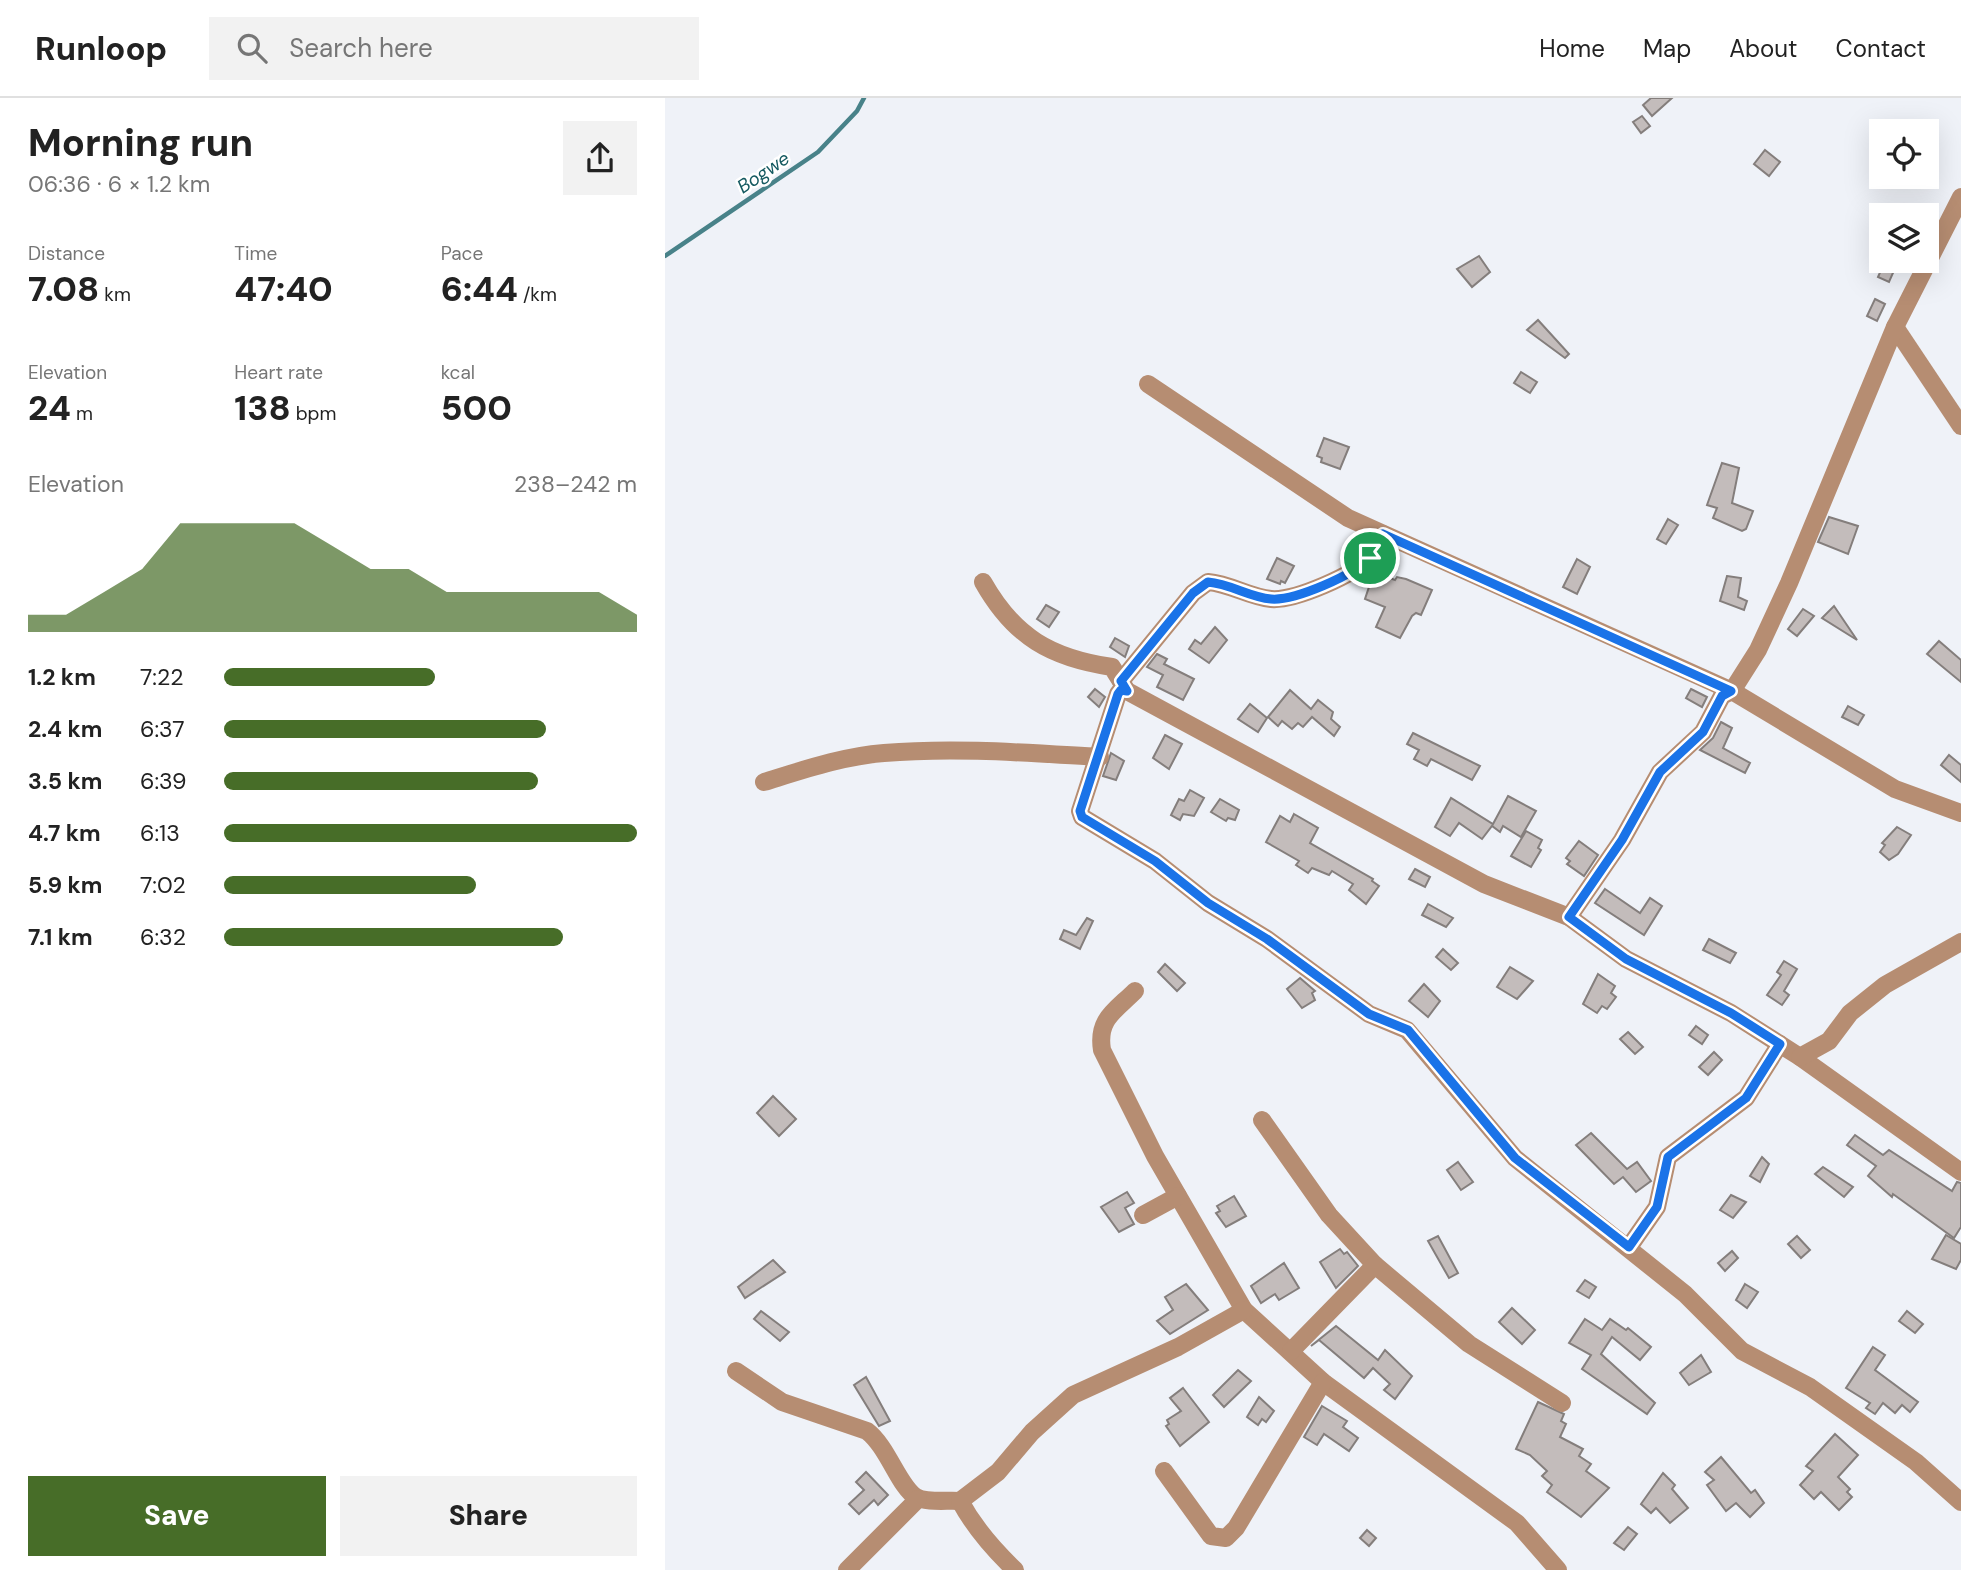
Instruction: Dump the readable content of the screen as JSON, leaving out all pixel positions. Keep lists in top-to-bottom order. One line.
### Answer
{"water":["Bogwe"],"page":{"header":"Runloop","search":"Search here","nav":["Home","Map","About","Contact"],"heading":["Morning run","06:36 · 6 × 1.2 km"],"stats":[["Distance","7.08 km"],["Time","47:40"],["Pace","6:44 /km"],["Elevation","24 m"],["Heart rate","138 bpm"],["kcal","500"]],"chart":["Elevation","238–242 m"],"list":[{"name":"1.2 km","note":"7:22"},{"name":"2.4 km","note":"6:37"},{"name":"3.5 km","note":"6:39"},{"name":"4.7 km","note":"6:13"},{"name":"5.9 km","note":"7:02"},{"name":"7.1 km","note":"6:32"}],"buttons":["Save","Share"]}}
